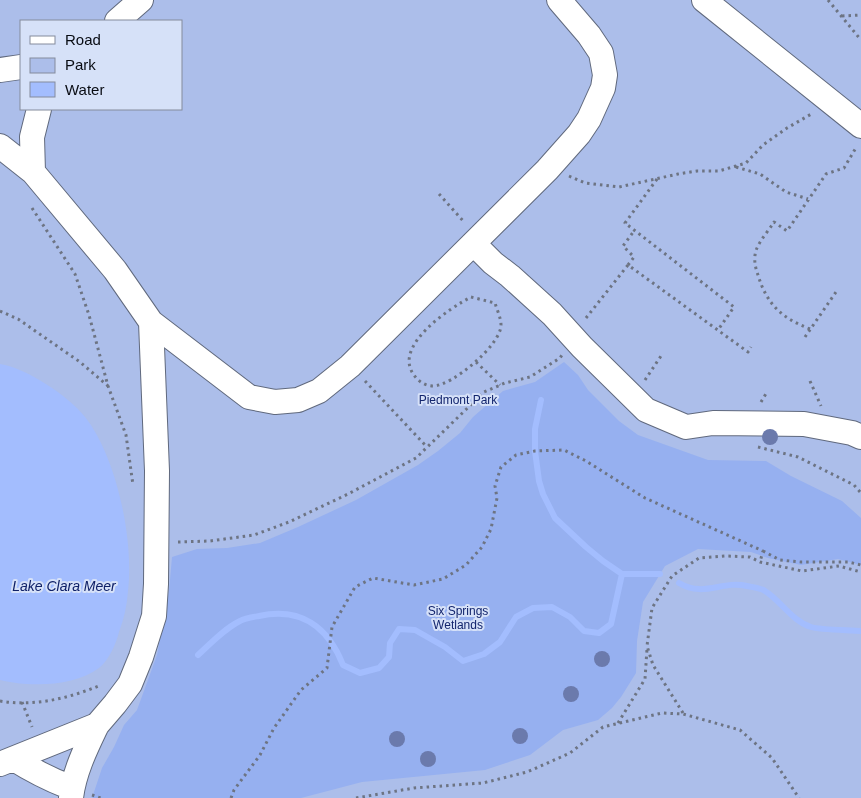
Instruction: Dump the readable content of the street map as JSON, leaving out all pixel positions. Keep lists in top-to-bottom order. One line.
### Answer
{"water":["Lake Clara Meer"],"parks":["Piedmont Park","Six Springs Wetlands"],"legend":["Road","Park","Water"]}
